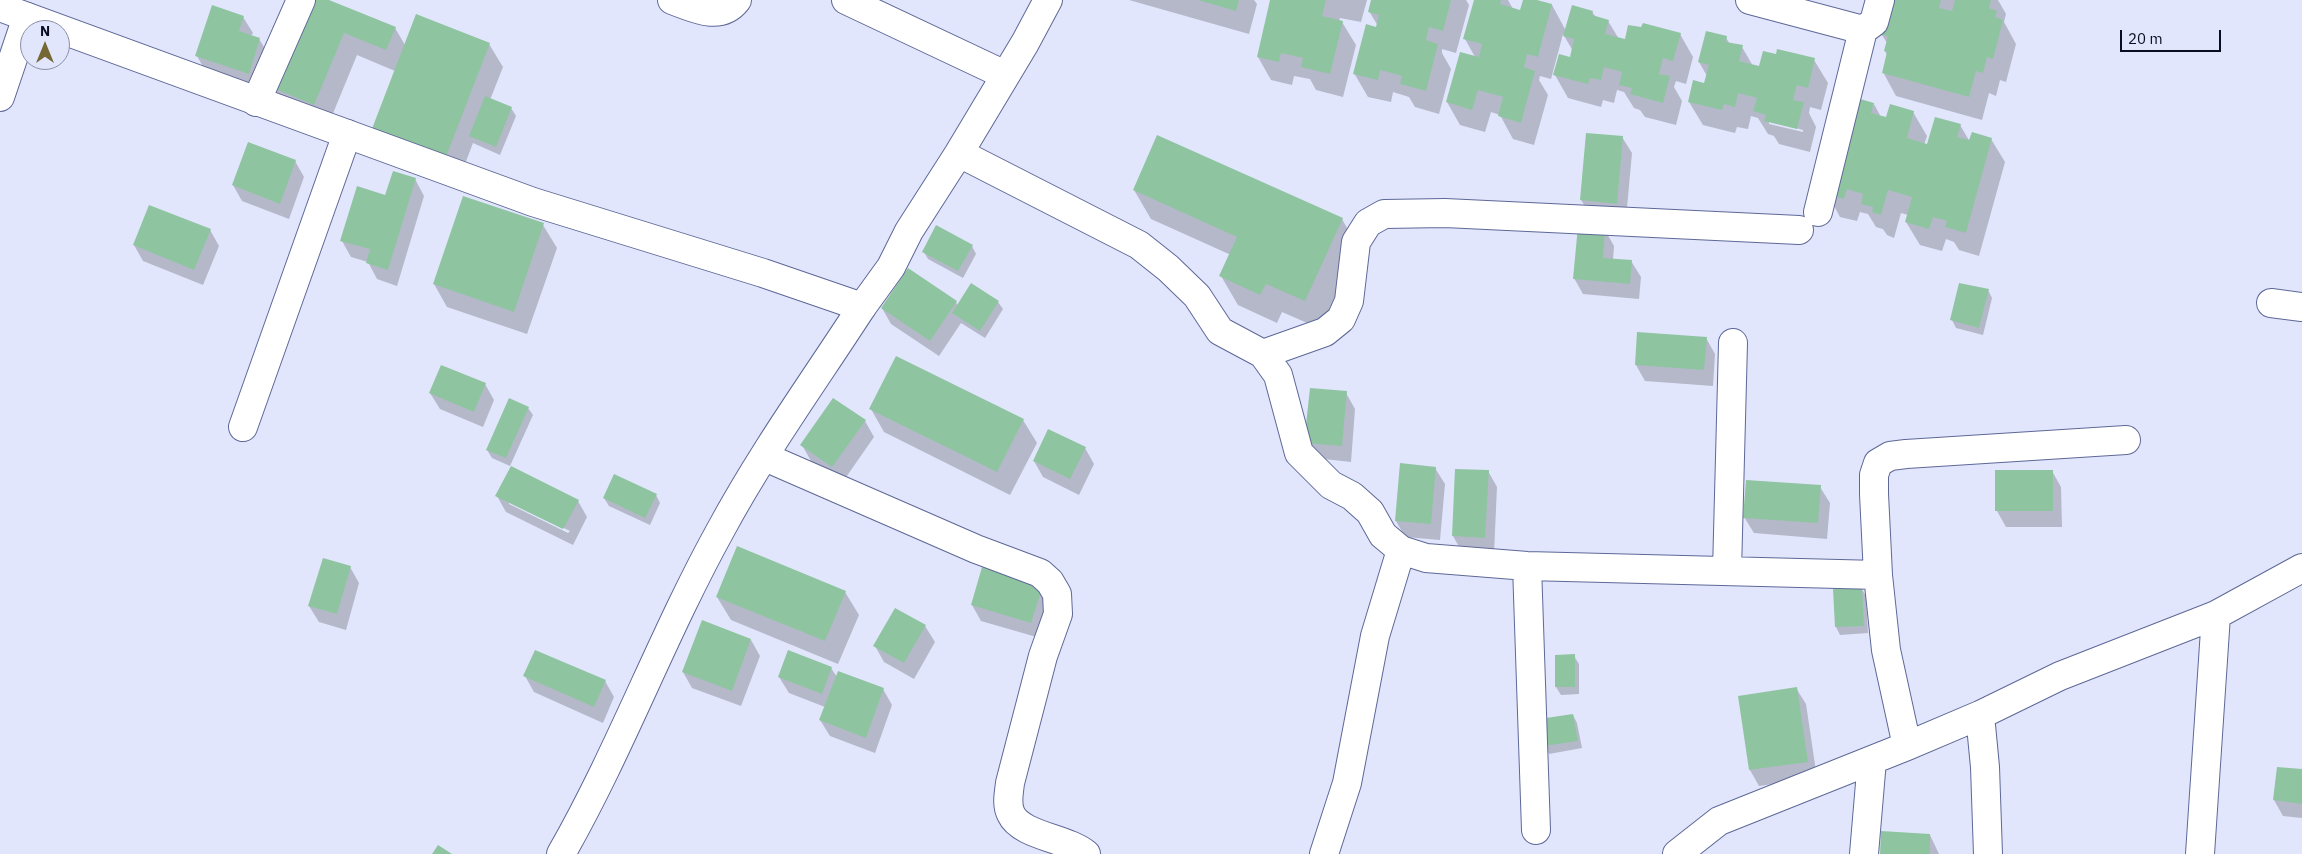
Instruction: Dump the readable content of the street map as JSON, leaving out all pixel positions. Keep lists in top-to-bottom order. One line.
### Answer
{"scale_bar":"20 m","north":"top"}
